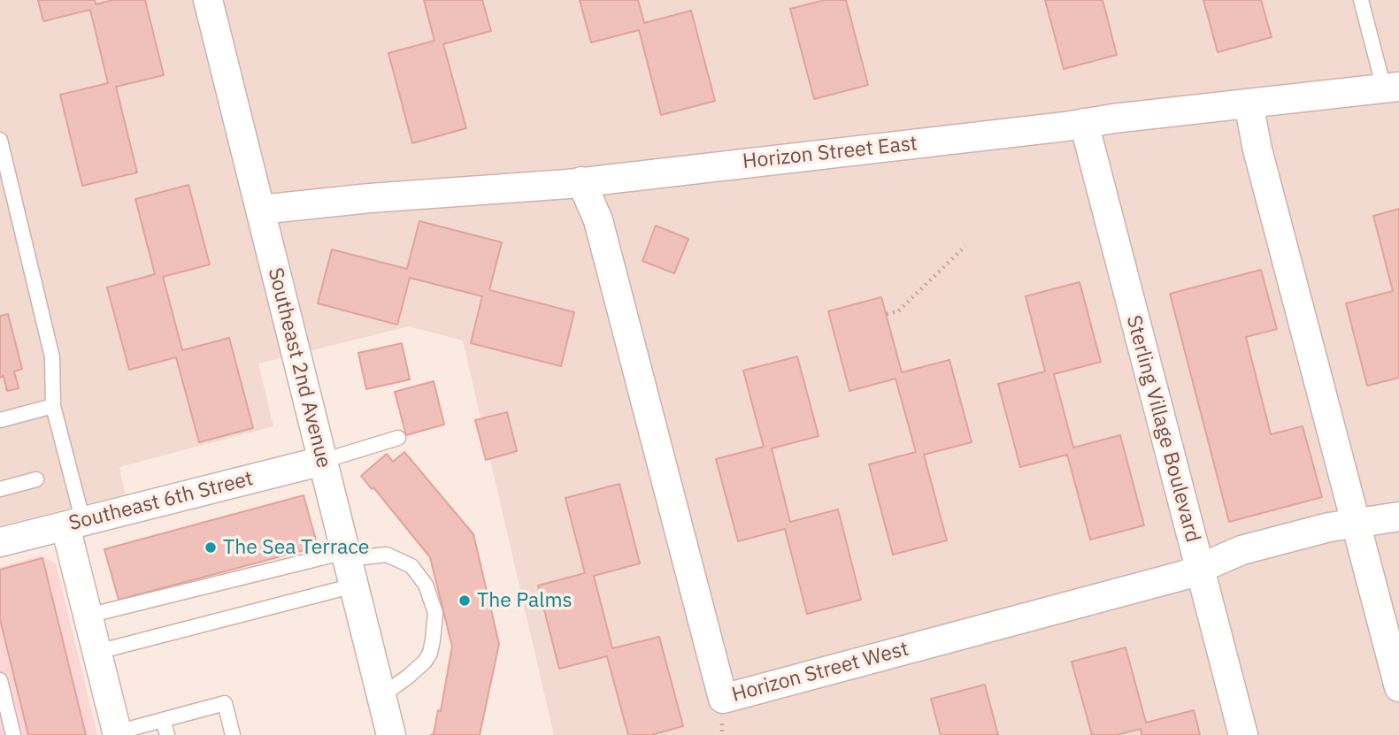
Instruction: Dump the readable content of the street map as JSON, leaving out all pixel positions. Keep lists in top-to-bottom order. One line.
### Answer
{"streets":{"street":["Horizon Street East","Southeast 2nd Avenue","Sterling Village Boulevard","Southeast 6th Street","Horizon Street West"]},"crossings":[["Horizon Street East","Southeast 2nd Avenue"],["Horizon Street East","Sterling Village Boulevard"],["Horizon Street East","Horizon Street West"],["Southeast 2nd Avenue","Southeast 6th Street"],["Sterling Village Boulevard","Horizon Street West"]],"places":["The Sea Terrace","The Palms"]}
